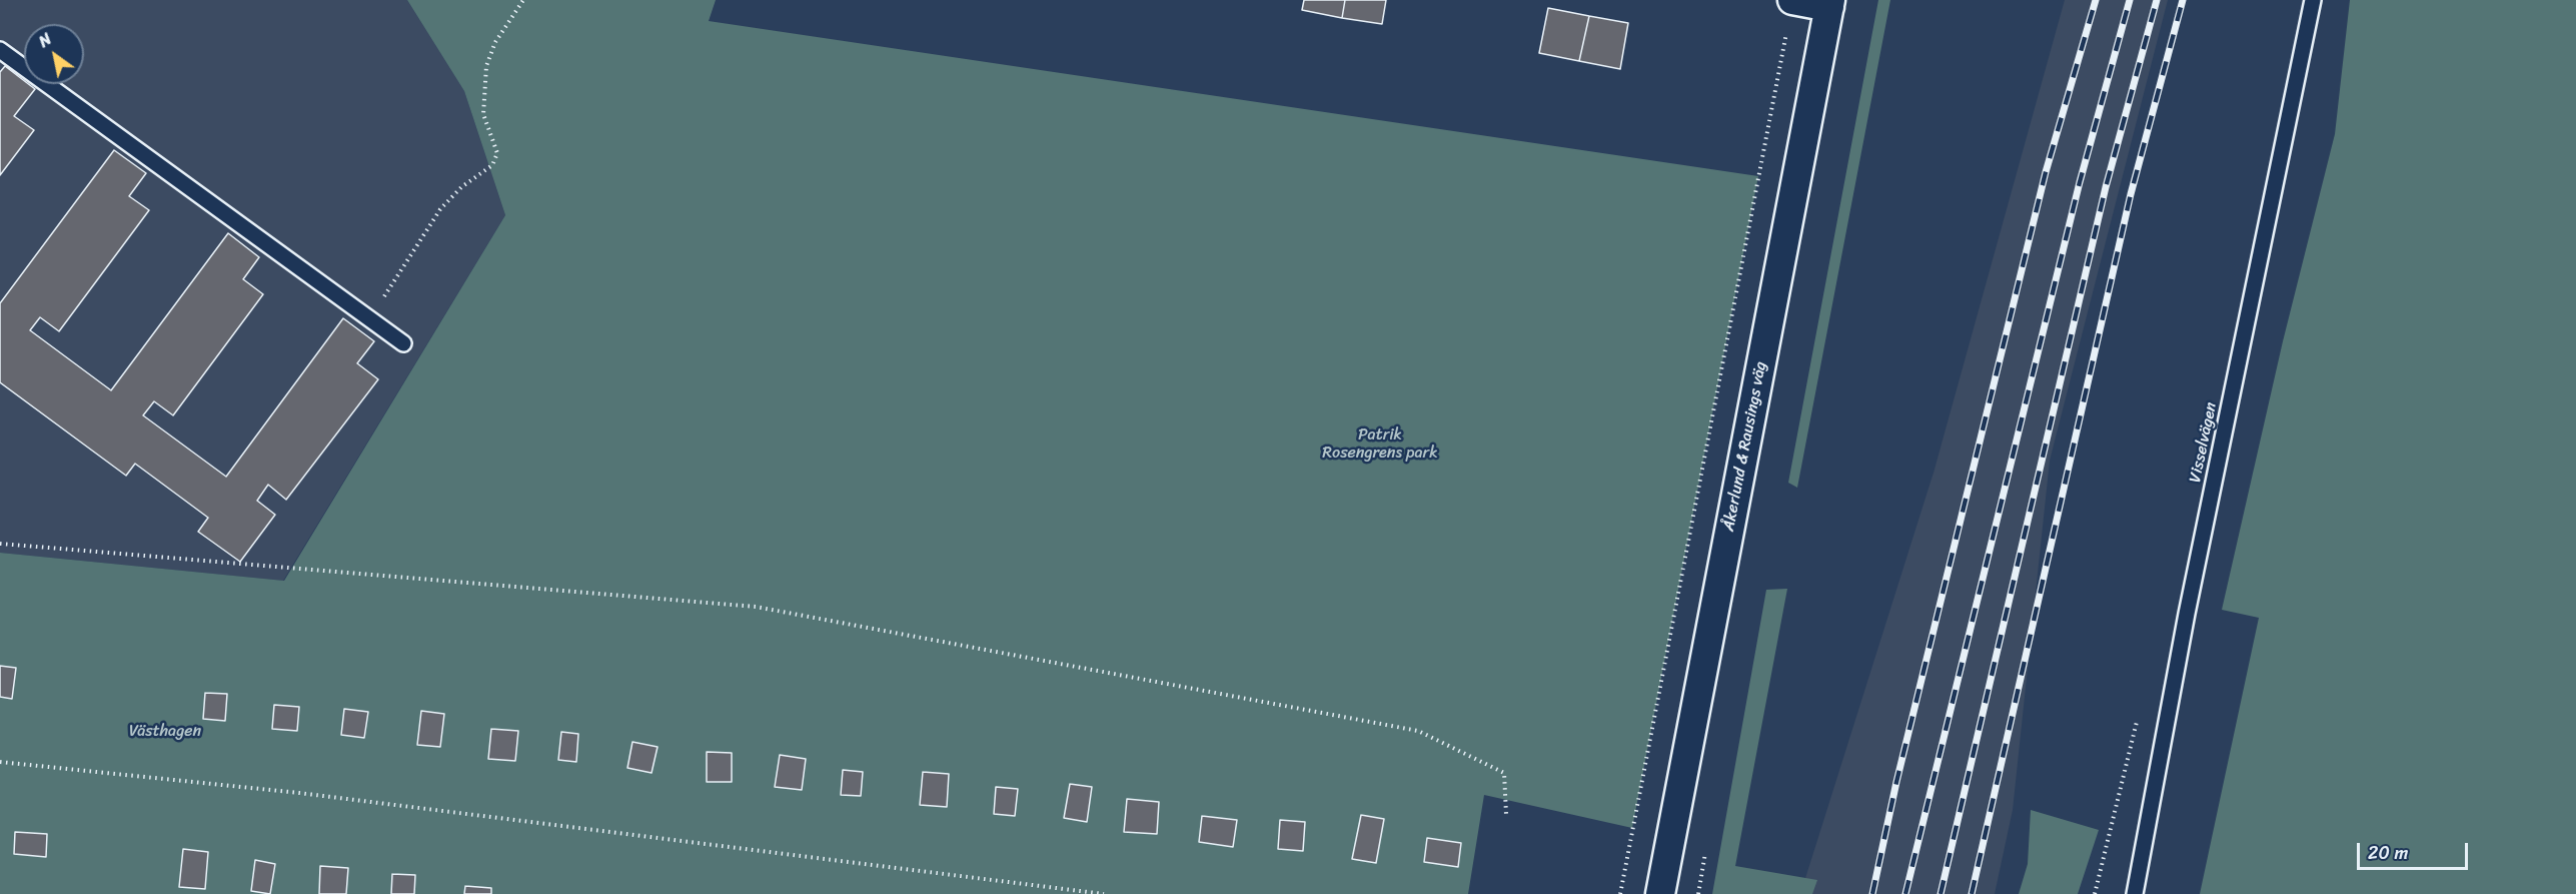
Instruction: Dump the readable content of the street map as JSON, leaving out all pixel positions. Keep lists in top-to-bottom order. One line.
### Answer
{"streets":{"street":["Åkerlund & Rausings väg"],"lane":["Visselvägen"]},"parks":["Patrik Rosengrens park","Västhagen"],"scale_bar":"20 m","north":"top left"}
